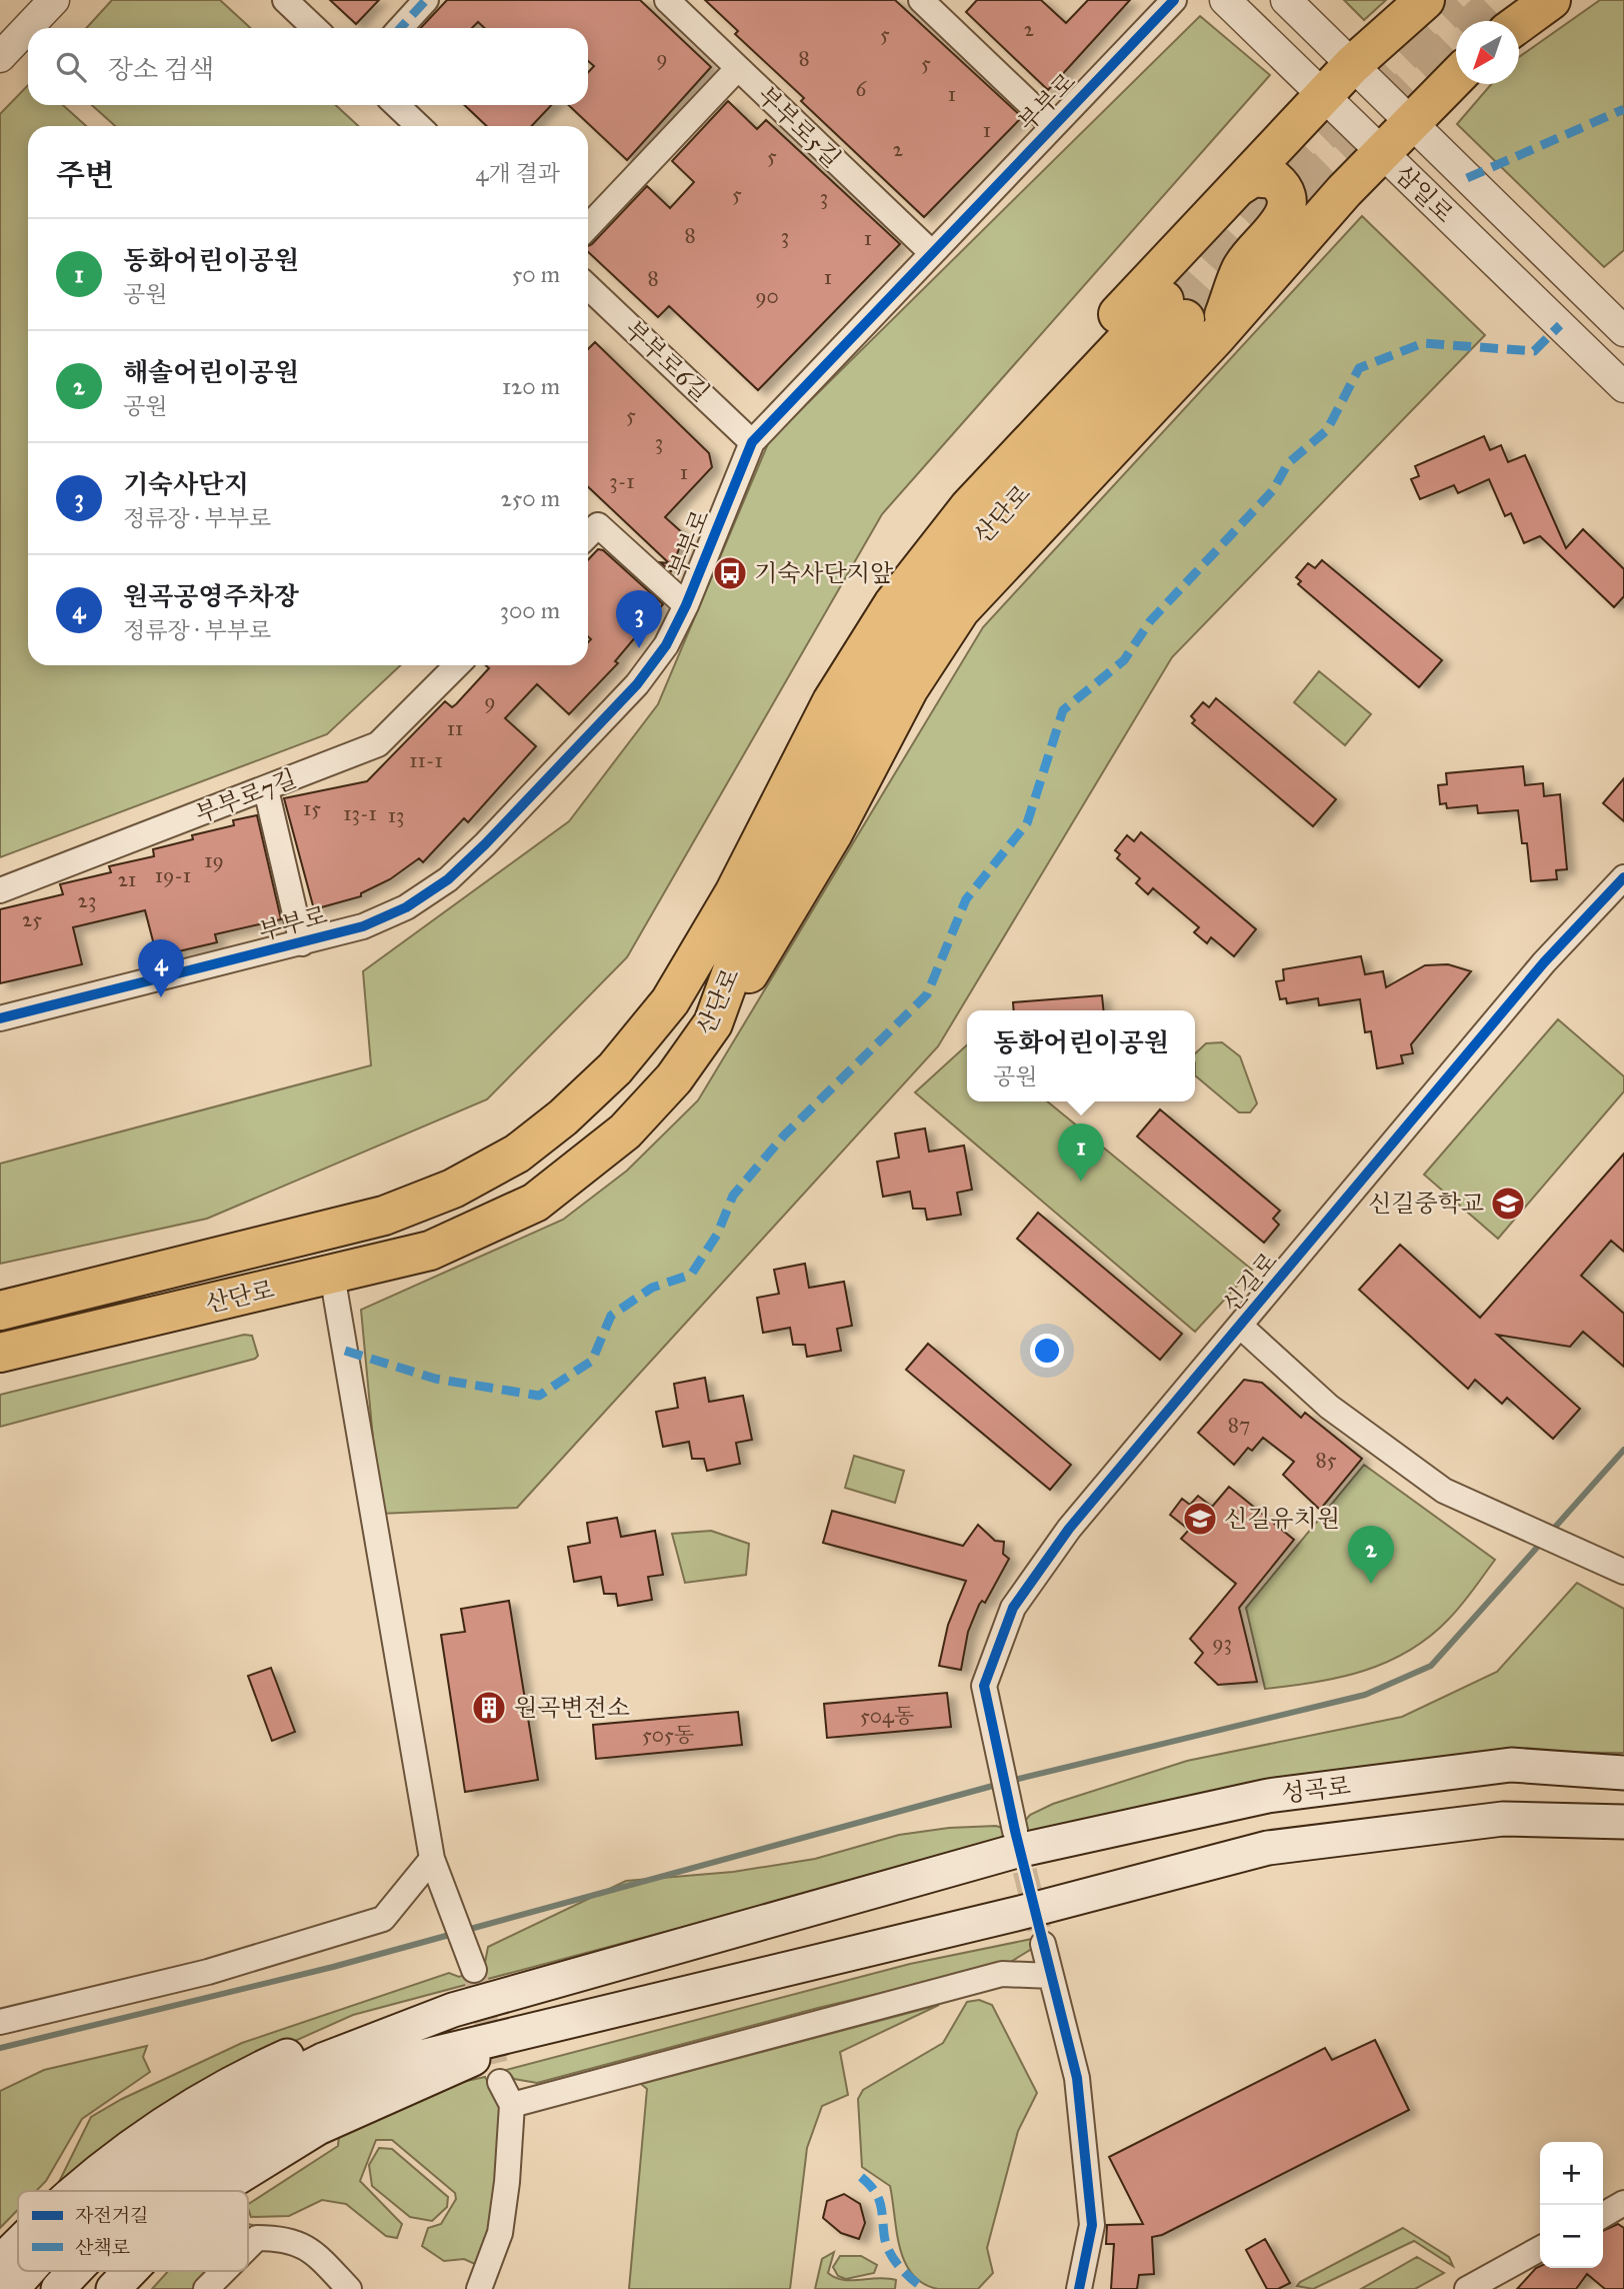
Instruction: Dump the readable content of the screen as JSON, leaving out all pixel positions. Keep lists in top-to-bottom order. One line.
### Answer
{"streets":{"main road":["산단로","성곡로"],"street":["부부로","부부로5길","삼일로","부부로6길","부부로7길","신길로"]},"crossings":[["부부로","부부로5길"],["부부로","부부로6길"],["신길로","성곡로"]],"places":{"bus stop":["기숙사단지앞"],"school or university":["신길중학교","신길유치원"],"building":["원곡변전소"]},"house_numbers":["2","5","9","8","5","6","1","1","2","5","5","3","8","3","1","1","8","90","5","3","1","3-1","9","11","11-1","15","13-1","13","19","19-1","21","23","25","87","85","93","504동","505동"],"legend":["자전거길","산책로"],"north":"bottom left","page":{"search":"장소 검색","heading":["주변","4개 결과"],"list":[{"mark":"1","name":"동화어린이공원","note":"공원","value":"50 m"},{"mark":"2","name":"해솔어린이공원","note":"공원","value":"120 m"},{"mark":"3","name":"기숙사단지","note":"정류장 · 부부로","value":"250 m"},{"mark":"4","name":"원곡공영주차장","note":"정류장 · 부부로","value":"300 m"}],"pins":["3","4","1","2"],"popup":["동화어린이공원","공원"],"map_buttons":["+","−"]}}
